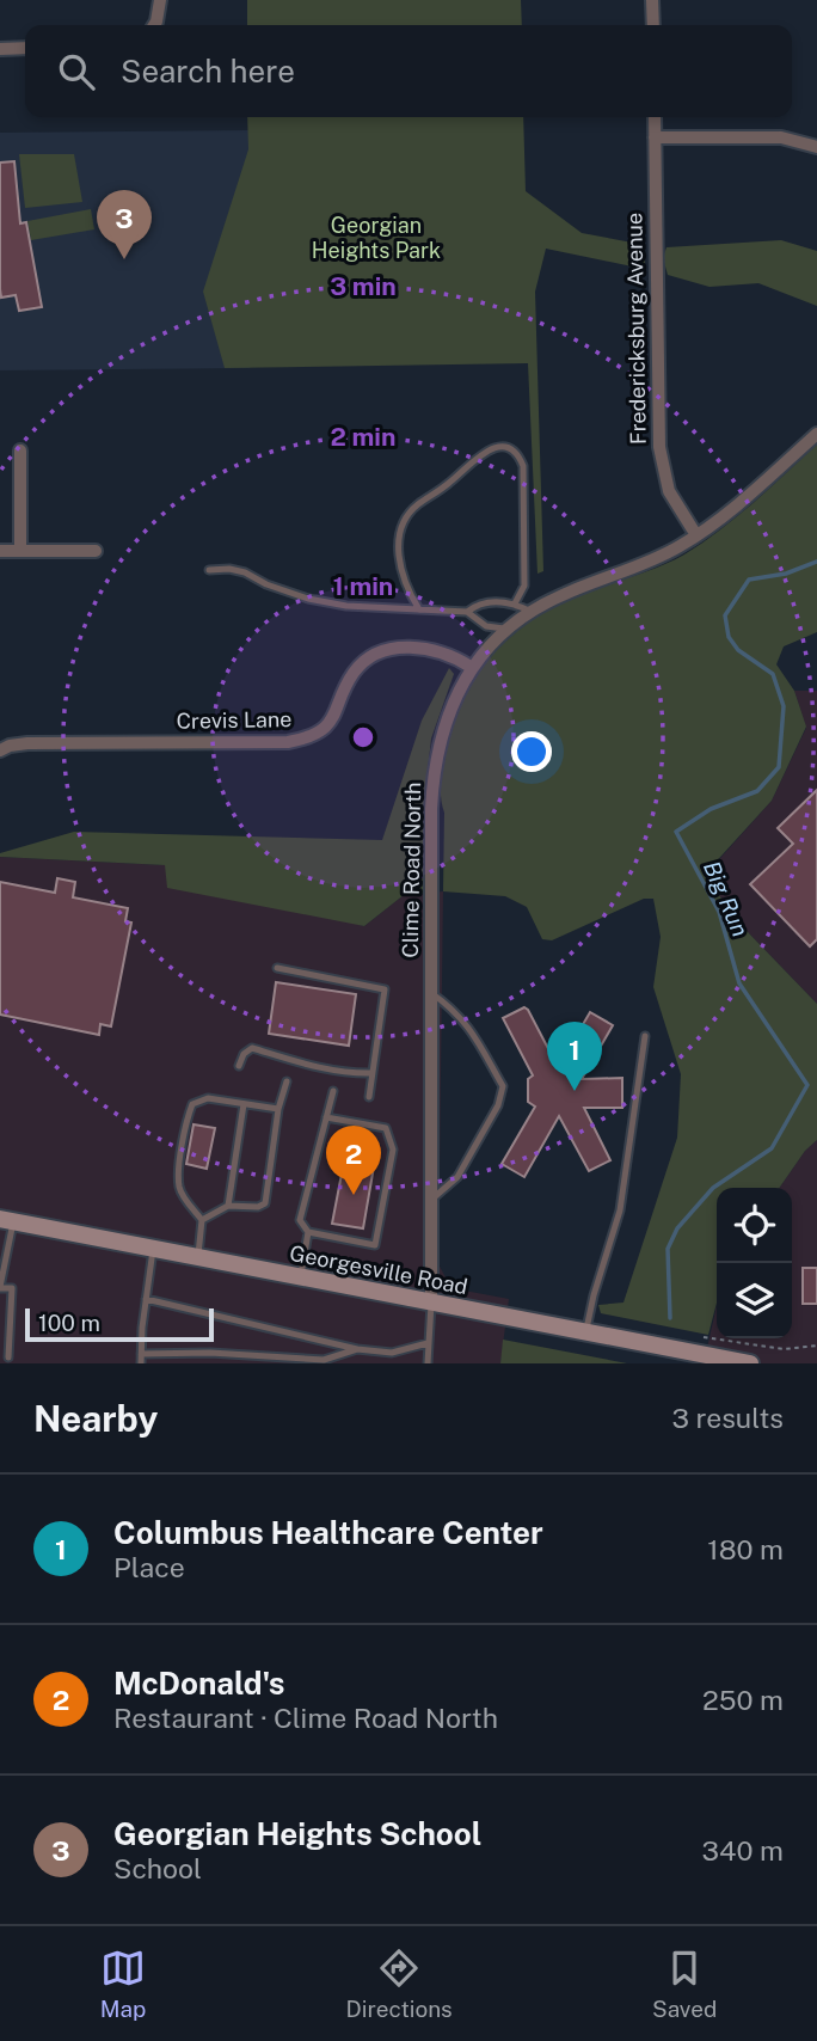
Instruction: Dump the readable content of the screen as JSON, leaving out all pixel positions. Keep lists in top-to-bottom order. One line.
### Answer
{"streets":{"main road":["Georgesville Road"],"street":["Fredericksburg Avenue","Crevis Lane","Clime Road North"]},"crossings":[["Fredericksburg Avenue","Clime Road North"],["Crevis Lane","Clime Road North"],["Clime Road North","Georgesville Road"]],"water":["Big Run"],"parks":["Georgian Heights Park"],"scale_bar":"100 m","page":{"search":"Search here","pins":["3","1","2"],"scale":"100 m","heading":["Nearby","3 results"],"list":[{"mark":"1","name":"Columbus Healthcare Center","note":"Place","value":"180 m"},{"mark":"2","name":"McDonald's","note":"Restaurant · Clime Road North","value":"250 m"},{"mark":"3","name":"Georgian Heights School","note":"School","value":"340 m"}],"nav":["Map","Directions","Saved"]},"rings":["3 min","2 min","1 min"]}
